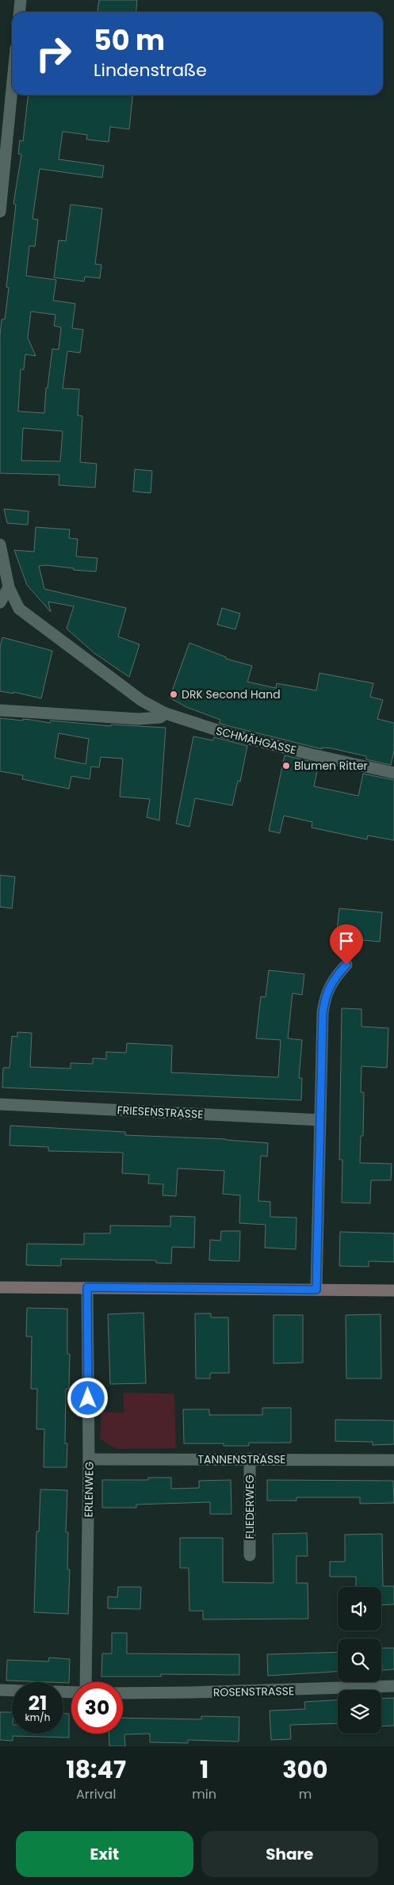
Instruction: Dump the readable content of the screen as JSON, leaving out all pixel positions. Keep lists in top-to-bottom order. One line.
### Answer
{"streets":{"street":["SCHMÄHGASSE","FRIESENSTRASSE","TANNENSTRASSE","ERLENWEG","FLIEDERWEG","ROSENSTRASSE"]},"crossings":[["TANNENSTRASSE","ERLENWEG"],["TANNENSTRASSE","FLIEDERWEG"]],"places":["DRK Second Hand","Blumen Ritter"],"page":{"turn":["50 m","Lindenstraße"],"speed":"21 km/h","limit":"30","eta":["18:47","Arrival","1","min","300","m"],"buttons":["Exit","Share"]}}
